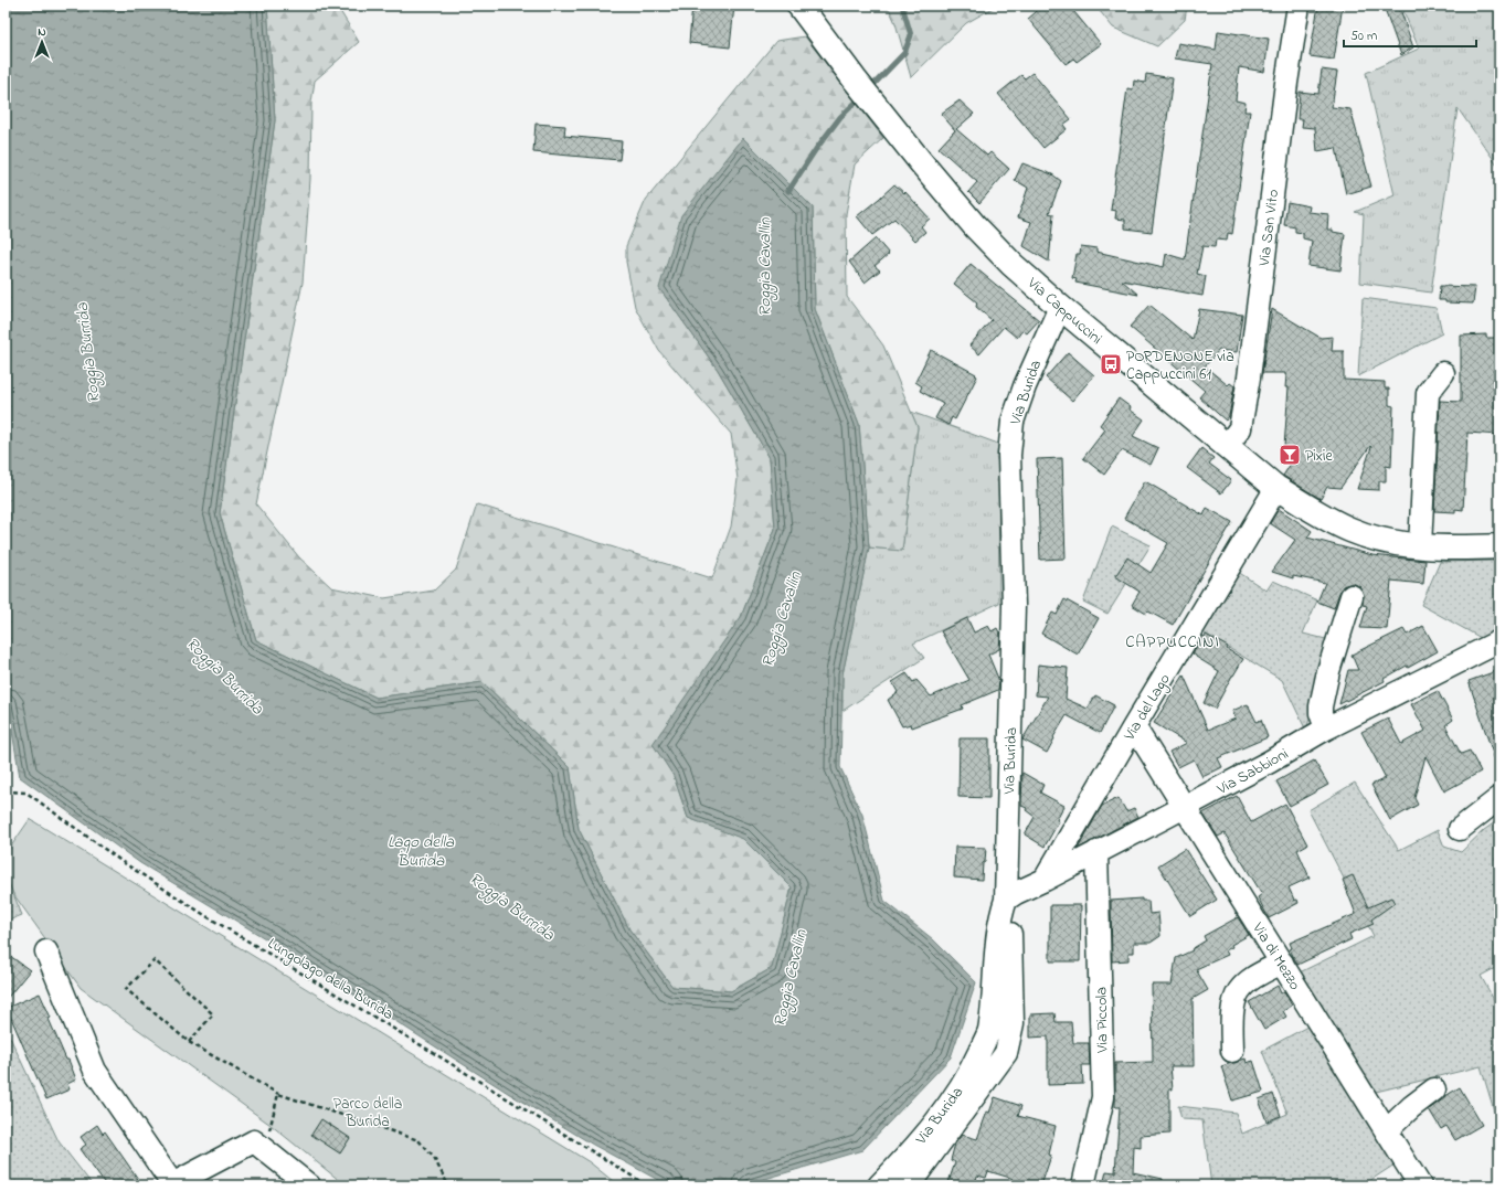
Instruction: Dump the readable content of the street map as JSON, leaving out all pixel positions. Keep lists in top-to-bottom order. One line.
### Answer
{"streets":{"main road":["Via Cappuccini"],"street":["Via San Vito","Via Burida","Via del Lago","Via Sabbioni","Via di Mezzo","Via Piccola"],"path":["Lungolago della Burida"]},"crossings":[["Via San Vito","Via Cappuccini"],["Via Cappuccini","Via Burida"],["Via Cappuccini","Via del Lago"],["Via Burida","Via Sabbioni"],["Via del Lago","Via Sabbioni"],["Via del Lago","Via di Mezzo"],["Via Sabbioni","Via di Mezzo"],["Via Sabbioni","Via Piccola"]],"districts":["CAPPUCCINI"],"water":["Roggia Cavallin","Roggia Burrida","Lago della Burida"],"parks":["Parco della Burida"],"places":{"bus stop":["PORDENONE via Cappuccini 61"],"bar":["Pixie"]},"scale_bar":"50 m","north":"top"}
